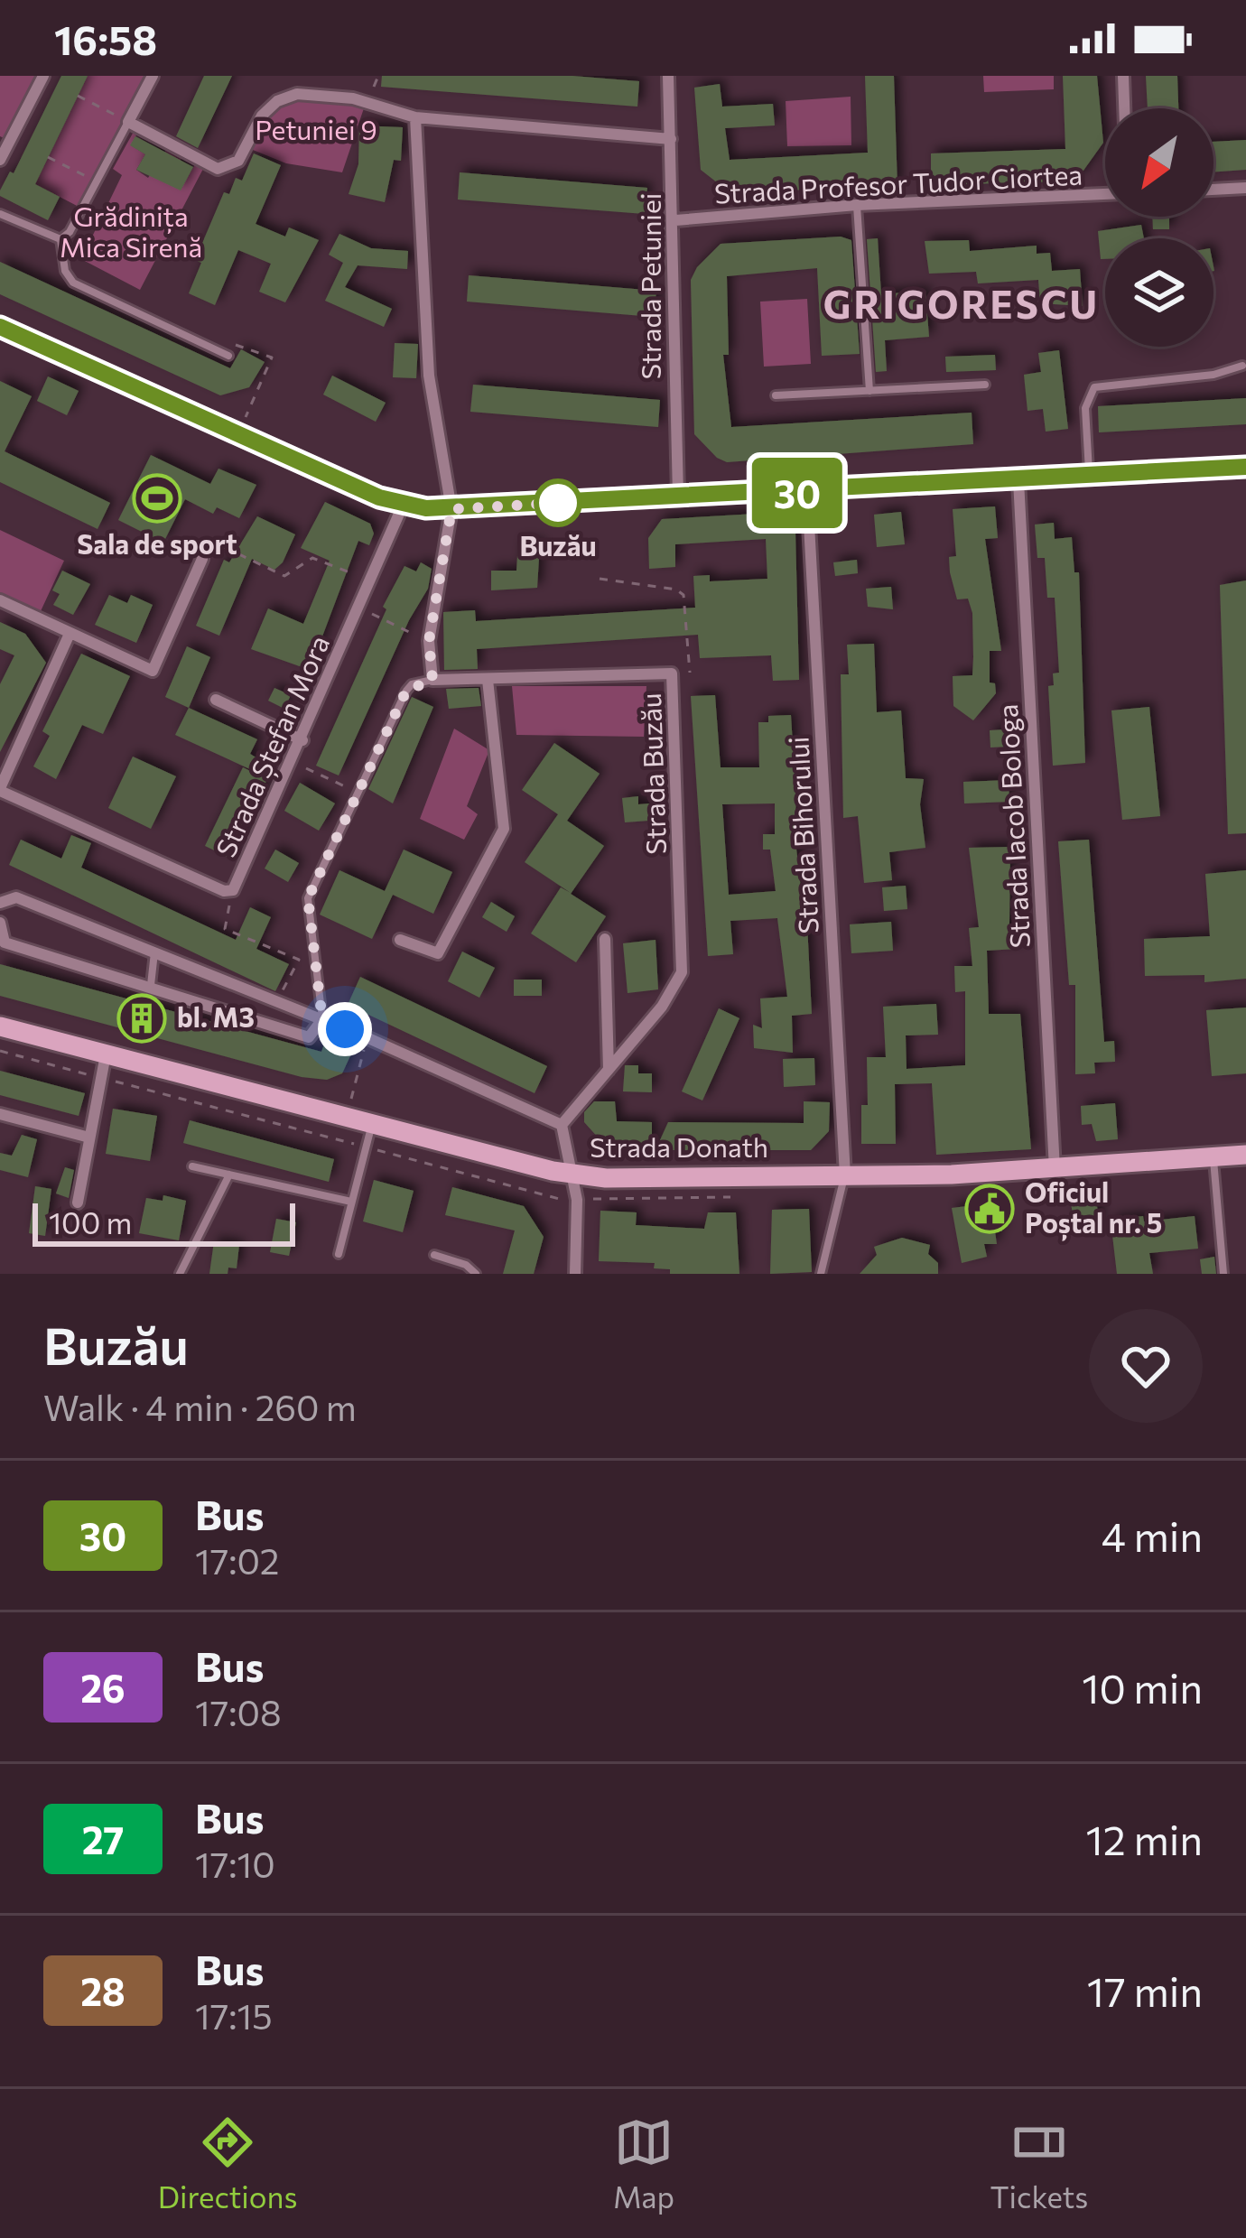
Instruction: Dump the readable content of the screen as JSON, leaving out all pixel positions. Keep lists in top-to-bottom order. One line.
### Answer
{"streets":{"main road":["Strada Donath"],"street":["Strada Profesor Tudor Ciortea","Strada Petuniei","Strada Ștefan Mora","Strada Buzău","Strada Iacob Bologa","Strada Bihorului"]},"crossings":[["Strada Profesor Tudor Ciortea","Strada Petuniei"],["Strada Iacob Bologa","Strada Donath"],["Strada Bihorului","Strada Donath"]],"districts":["GRIGORESCU"],"parks":["Petuniei 9","Grădinița Mica Sirenă"],"places":{"sports":["Sala de sport"],"other":["Buzău"],"building":["bl. M3"],"public building":["Oficiul Poștal nr. 5"]},"lines":["bus line 30"],"scale_bar":"100 m","north":"bottom left","page":{"status":"16:58","on_map":"30","scale":"100 m","heading":["Buzău","Walk · 4 min · 260 m"],"list":[{"mark":"30","name":"Bus","note":"17:02","value":"4 min"},{"mark":"26","name":"Bus","note":"17:08","value":"10 min"},{"mark":"27","name":"Bus","note":"17:10","value":"12 min"},{"mark":"28","name":"Bus","note":"17:15","value":"17 min"}],"tabs":["Directions","Map","Tickets"]}}
